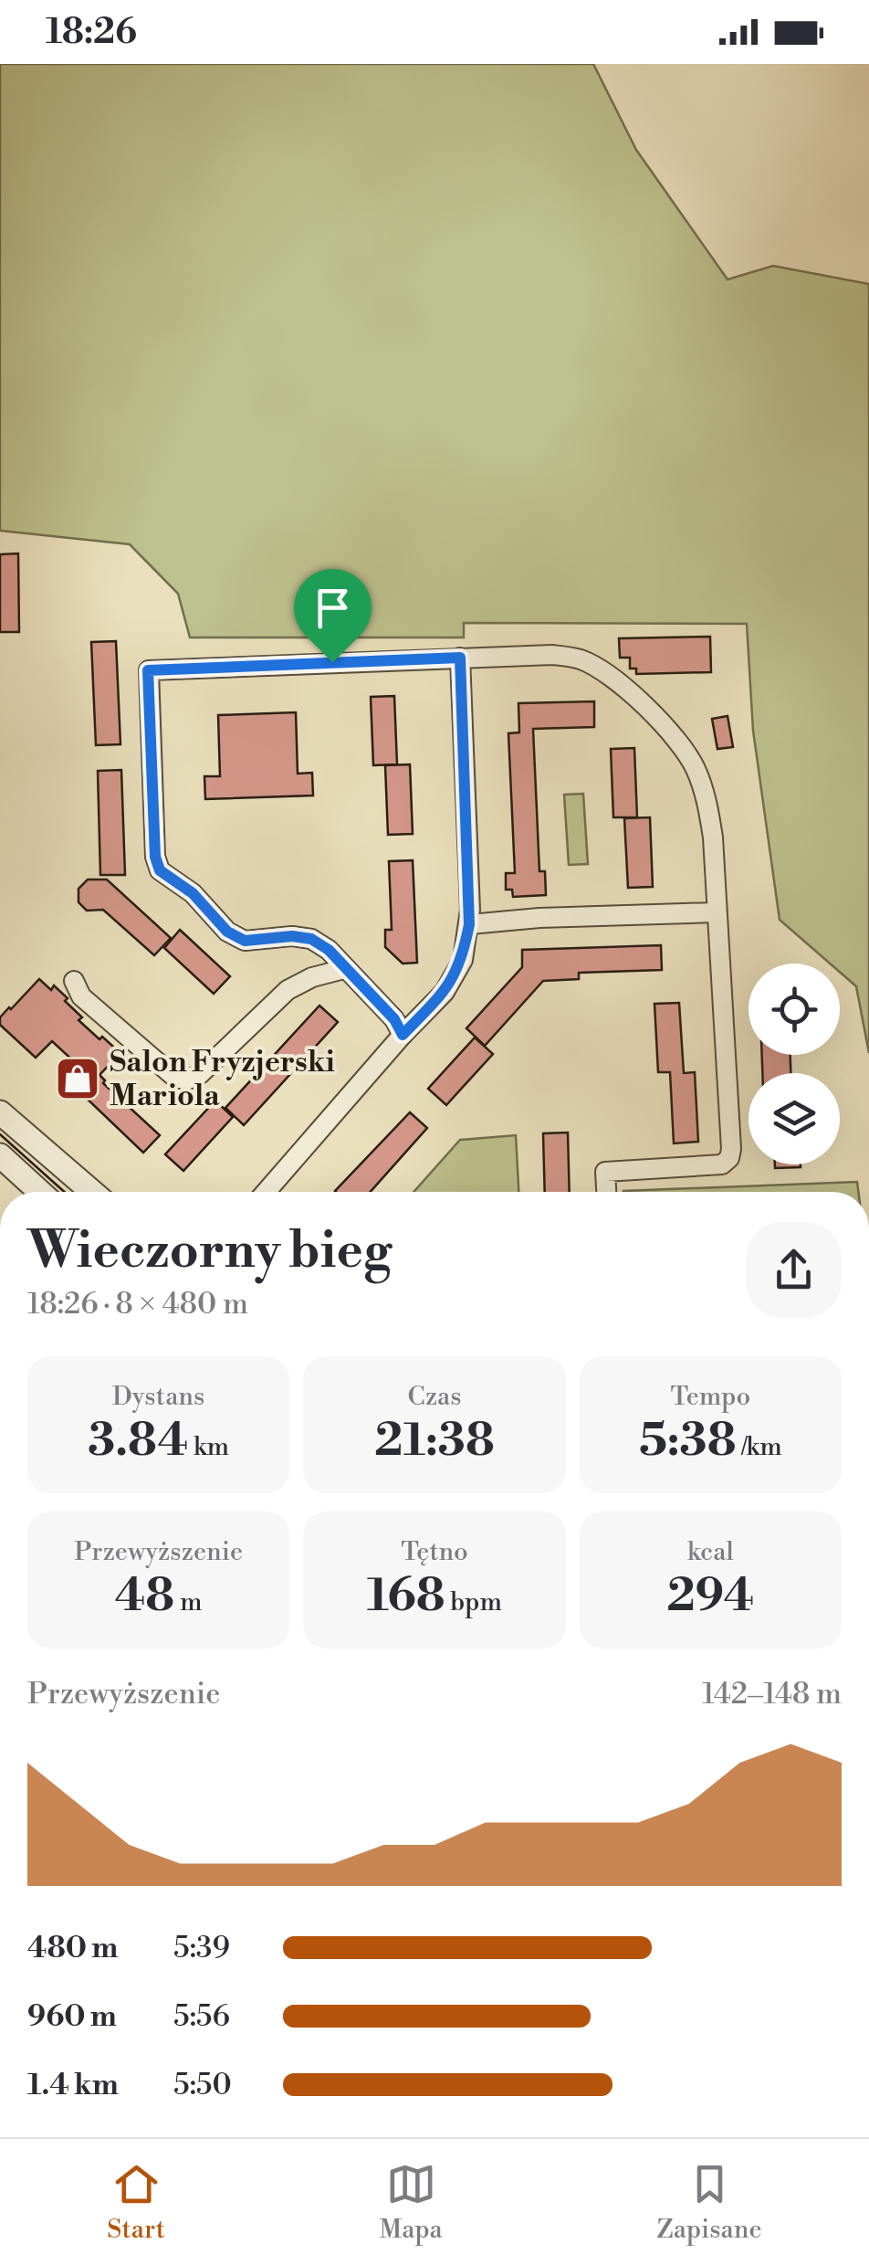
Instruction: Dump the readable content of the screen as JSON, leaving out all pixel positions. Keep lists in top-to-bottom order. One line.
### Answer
{"places":{"shop":["Salon Fryzjerski Mariola"]},"page":{"status":"18:26","heading":["Wieczorny bieg","18:26 · 8 × 480 m"],"stats":[["Dystans","3.84 km"],["Czas","21:38"],["Tempo","5:38 /km"],["Przewyższenie","48 m"],["Tętno","168 bpm"],["kcal","294"]],"chart":["Przewyższenie","142–148 m"],"list":[{"name":"480 m","note":"5:39"},{"name":"960 m","note":"5:56"},{"name":"1.4 km","note":"5:50"}],"tabs":["Start","Mapa","Zapisane"]}}
